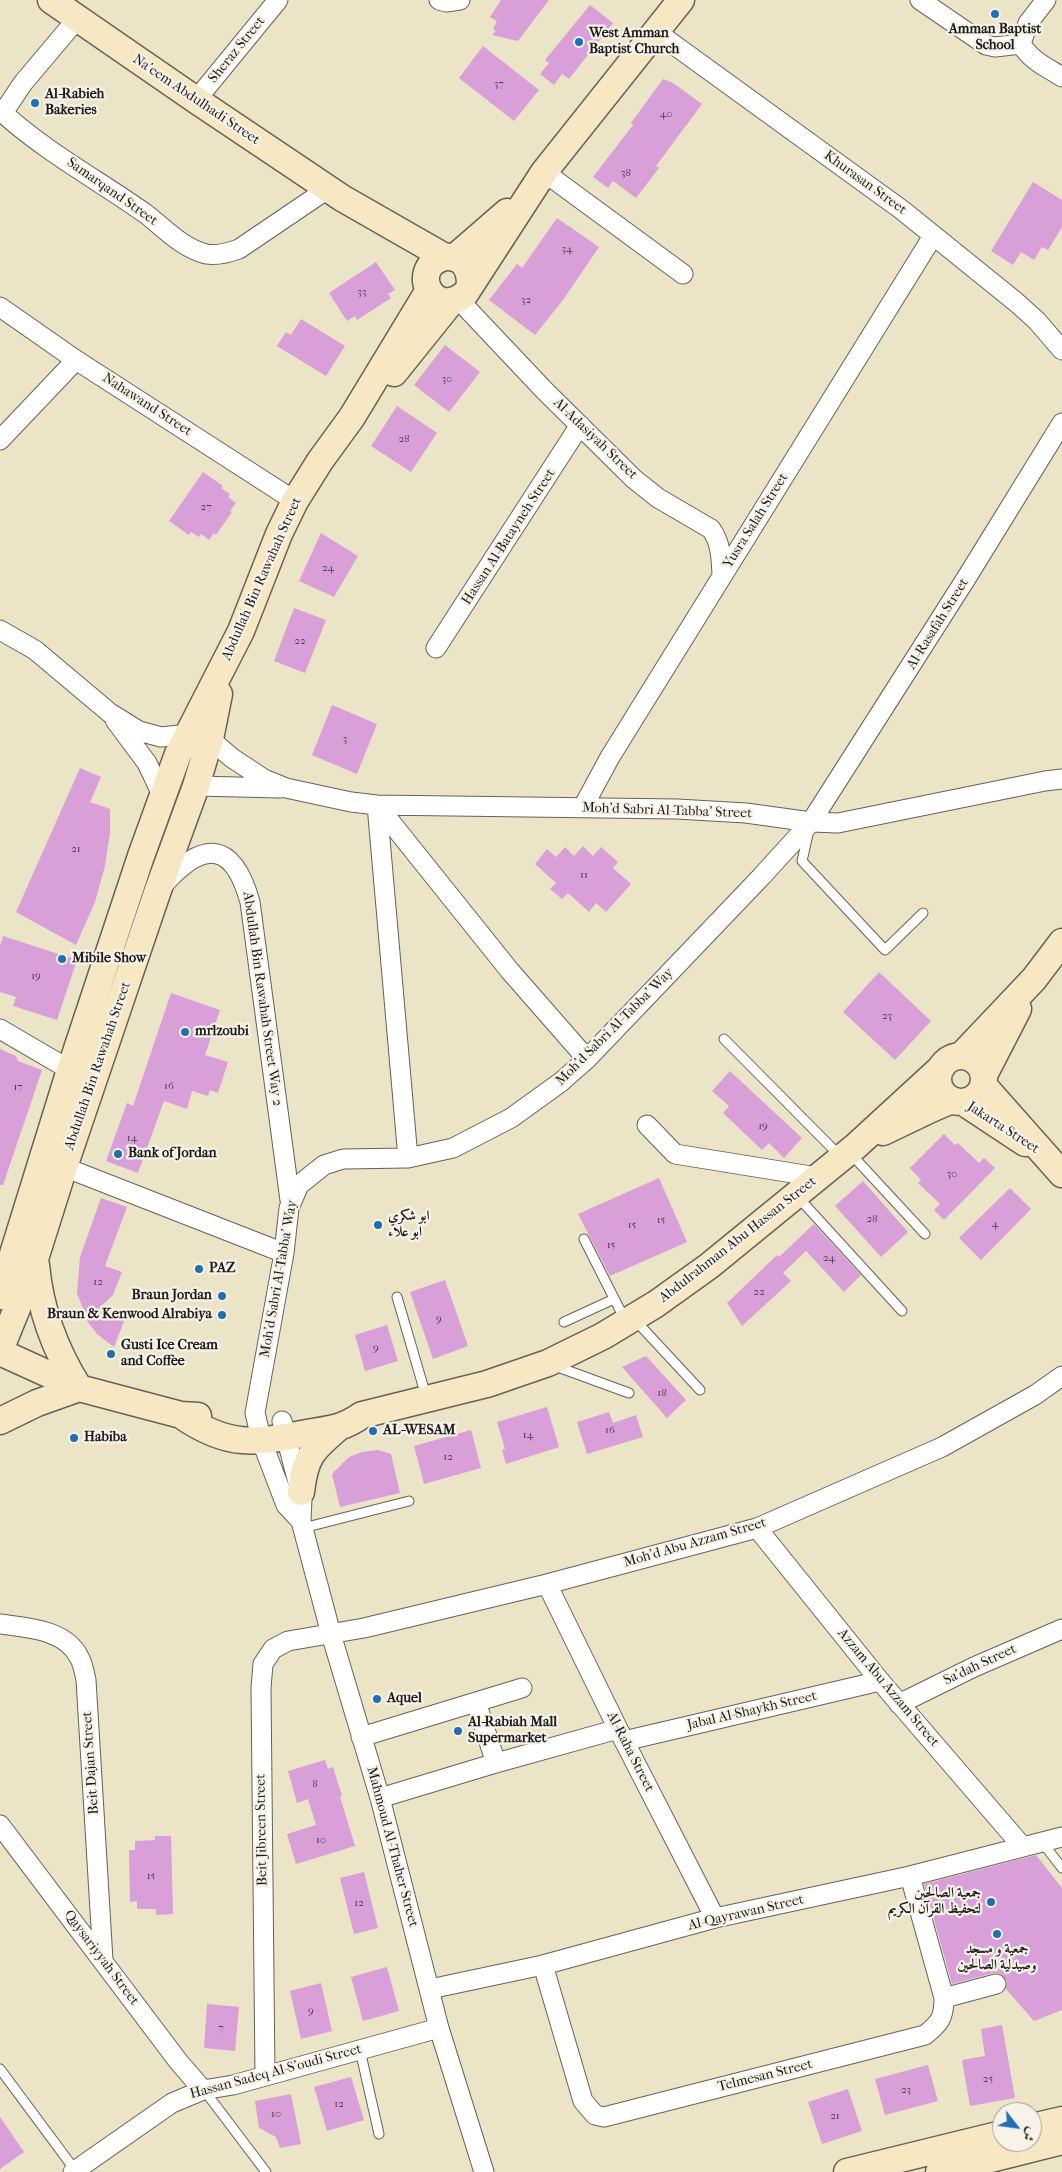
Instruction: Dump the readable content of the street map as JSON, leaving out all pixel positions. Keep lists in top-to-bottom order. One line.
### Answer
{"streets":{"street":["Sheraz Street","Na'eem Abdulhadi Street","Khurasan Street","Samarqand Street","Nahawand Street","Al-Adasiyah Street","Yusra Salah Street","Hassan Al-Batayneh Street","Abdullah Bin Rawahah Street","Al-Rasafah Street","Moh'd Sabri Al-Tabba' Street","Abdullah Bin Rawahah Street Way 2","Moh'd Sabri Al-Tabba' Way","Jakarta Street","Abdulrahman Abu Hassan Street","Moh'd Abu Azzam Street","Sa'dah Street","Azzam Abu Azzam Street","Jabal Al-Shaykh Street","Al-Raha Street","Beit Dajan Street","Beit Jibreen Street","Mahmoud Al-Thaher Street","Al-Qayrawan Street","Qaysariyyah Street","Hassan Sadeq Al-S'oudi Street","Telmesan Street"]},"crossings":[["Sheraz Street","Na'eem Abdulhadi Street"],["Na'eem Abdulhadi Street","Samarqand Street"],["Na'eem Abdulhadi Street","Al-Adasiyah Street"],["Na'eem Abdulhadi Street","Abdullah Bin Rawahah Street"],["Khurasan Street","Yusra Salah Street"],["Khurasan Street","Abdullah Bin Rawahah Street"],["Nahawand Street","Abdullah Bin Rawahah Street"],["Al-Adasiyah Street","Yusra Salah Street"],["Al-Adasiyah Street","Hassan Al-Batayneh Street"],["Al-Adasiyah Street","Abdullah Bin Rawahah Street"],["Yusra Salah Street","Moh'd Sabri Al-Tabba' Street"],["Abdullah Bin Rawahah Street","Moh'd Sabri Al-Tabba' Street"],["Abdullah Bin Rawahah Street","Abdullah Bin Rawahah Street Way 2"],["Abdullah Bin Rawahah Street","Abdulrahman Abu Hassan Street"],["Al-Rasafah Street","Moh'd Sabri Al-Tabba' Street"],["Al-Rasafah Street","Moh'd Sabri Al-Tabba' Way"],["Moh'd Sabri Al-Tabba' Street","Moh'd Sabri Al-Tabba' Way"],["Abdullah Bin Rawahah Street Way 2","Moh'd Sabri Al-Tabba' Way"],["Moh'd Sabri Al-Tabba' Way","Abdulrahman Abu Hassan Street"],["Moh'd Sabri Al-Tabba' Way","Mahmoud Al-Thaher Street"],["Jakarta Street","Abdulrahman Abu Hassan Street"],["Abdulrahman Abu Hassan Street","Mahmoud Al-Thaher Street"],["Moh'd Abu Azzam Street","Azzam Abu Azzam Street"],["Moh'd Abu Azzam Street","Al-Raha Street"],["Moh'd Abu Azzam Street","Beit Jibreen Street"],["Moh'd Abu Azzam Street","Mahmoud Al-Thaher Street"],["Sa'dah Street","Azzam Abu Azzam Street"],["Azzam Abu Azzam Street","Jabal Al-Shaykh Street"],["Azzam Abu Azzam Street","Al-Qayrawan Street"],["Jabal Al-Shaykh Street","Al-Raha Street"],["Jabal Al-Shaykh Street","Mahmoud Al-Thaher Street"],["Al-Raha Street","Al-Qayrawan Street"],["Beit Dajan Street","Qaysariyyah Street"],["Beit Jibreen Street","Mahmoud Al-Thaher Street"],["Beit Jibreen Street","Hassan Sadeq Al-S'oudi Street"],["Mahmoud Al-Thaher Street","Al-Qayrawan Street"],["Mahmoud Al-Thaher Street","Hassan Sadeq Al-S'oudi Street"],["Al-Qayrawan Street","Telmesan Street"],["Qaysariyyah Street","Hassan Sadeq Al-S'oudi Street"]],"places":["Amman Baptist School","West Amman Baptist Church","Al-Rabieh Bakeries","Mibile Show","mrlzoubi","Bank of Jordan","ابو شكري ابو علاء","PAZ","Braun Jordan","Braun & Kenwood Alrabiya","Gusti Ice Cream and Coffee","AL-WESAM","Habiba","Aquel","Al-Rabiah Mall Supermarket","جمعية الصالحين لتحفيظ القرآن الكريم","جمعية و مسجد وصيدلية الصالحين"],"house_numbers":["37","40","38","34","33","32","30","28","27","24","22","3","21","11","19","23","16","17","19","14","30","28","15","4","15","15","24","12","22","9","9","18","16","14","12","8","10","15","12","9","7","25","23","12","10","21"],"north":"bottom right"}
